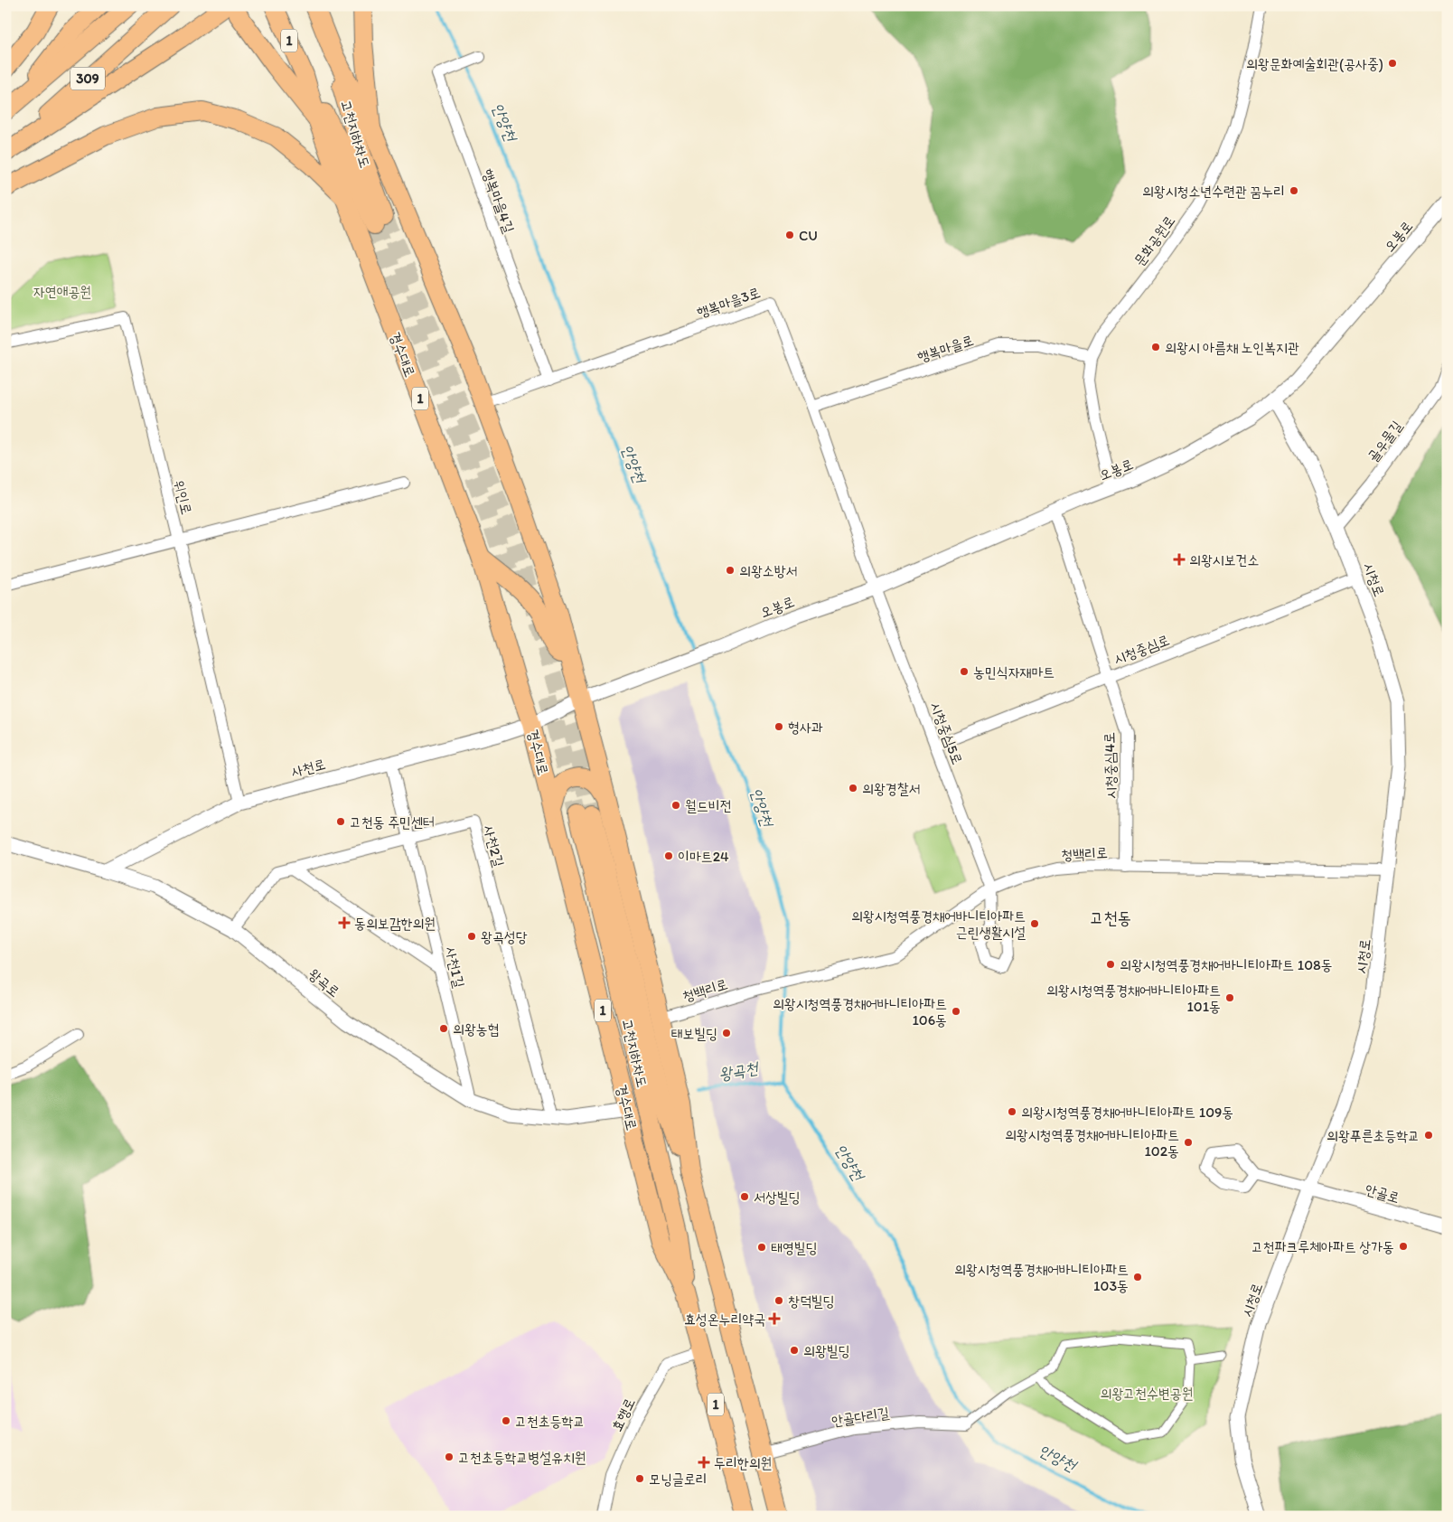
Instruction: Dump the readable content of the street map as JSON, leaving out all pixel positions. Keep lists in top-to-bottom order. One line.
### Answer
{"streets":{"main road":["1","309","고천지하차도","경수대로"],"street":["행복마을4길","오봉로","문화공원로","행복마을3로","행복마을로","골우물길","위인로","시청로","시청중심로","시청중심5로","시청중심4로","사천로","사천2길","청백리로","사천1길","왕곡로","안골로","효행로","안골다리길"]},"crossings":[["1","고천지하차도"],["1","오봉로"],["1","행복마을3로"],["1","청백리로"],["1","안골다리길"],["고천지하차도","경수대로"],["행복마을4길","행복마을3로"],["오봉로","문화공원로"],["오봉로","행복마을3로"],["오봉로","시청로"],["오봉로","시청중심5로"],["오봉로","시청중심4로"],["문화공원로","행복마을로"],["행복마을3로","행복마을로"],["행복마을3로","시청중심5로"],["경수대로","사천로"],["경수대로","왕곡로"],["경수대로","효행로"],["골우물길","시청로"],["위인로","사천로"],["시청로","시청중심로"],["시청로","청백리로"],["시청로","안골로"],["시청중심로","시청중심5로"],["시청중심로","시청중심4로"],["시청중심5로","청백리로"],["시청중심4로","청백리로"],["사천로","사천1길"],["사천로","왕곡로"],["사천2길","사천1길"],["사천2길","왕곡로"],["사천1길","왕곡로"]],"districts":["고천동"],"water":["안양천","왕곡천"],"parks":["자연애공원","의왕고천수변공원"],"places":{"other":["의왕문화예술회관(공사중)","의왕시청소년수련관 꿈누리","CU","의왕시 아름채 노인복지관","의왕소방서","농민식자재마트","형사과","의왕경찰서","월드비전","고천동 주민센터","이마트24","의왕시청역풍경채어바니티아파트 근린생활시설","왕곡성당","의왕시청역풍경채어바니티아파트 108동","의왕시청역풍경채어바니티아파트 101동","의왕시청역풍경채어바니티아파트 106동","의왕농협","태보빌딩","의왕시청역풍경채어바니티아파트 109동","의왕푸른초등학교","의왕시청역풍경채어바니티아파트 102동","서상빌딩","고천파크루체아파트 상가동","태영빌딩","의왕시청역풍경채어바니티아파트 103동","창덕빌딩","의왕빌딩","고천초등학교","고천초등학교병설유치원","모닝글로리"],"health":["의왕시보건소","동의보감한의원","효성온누리약국","두리한의원"]}}
